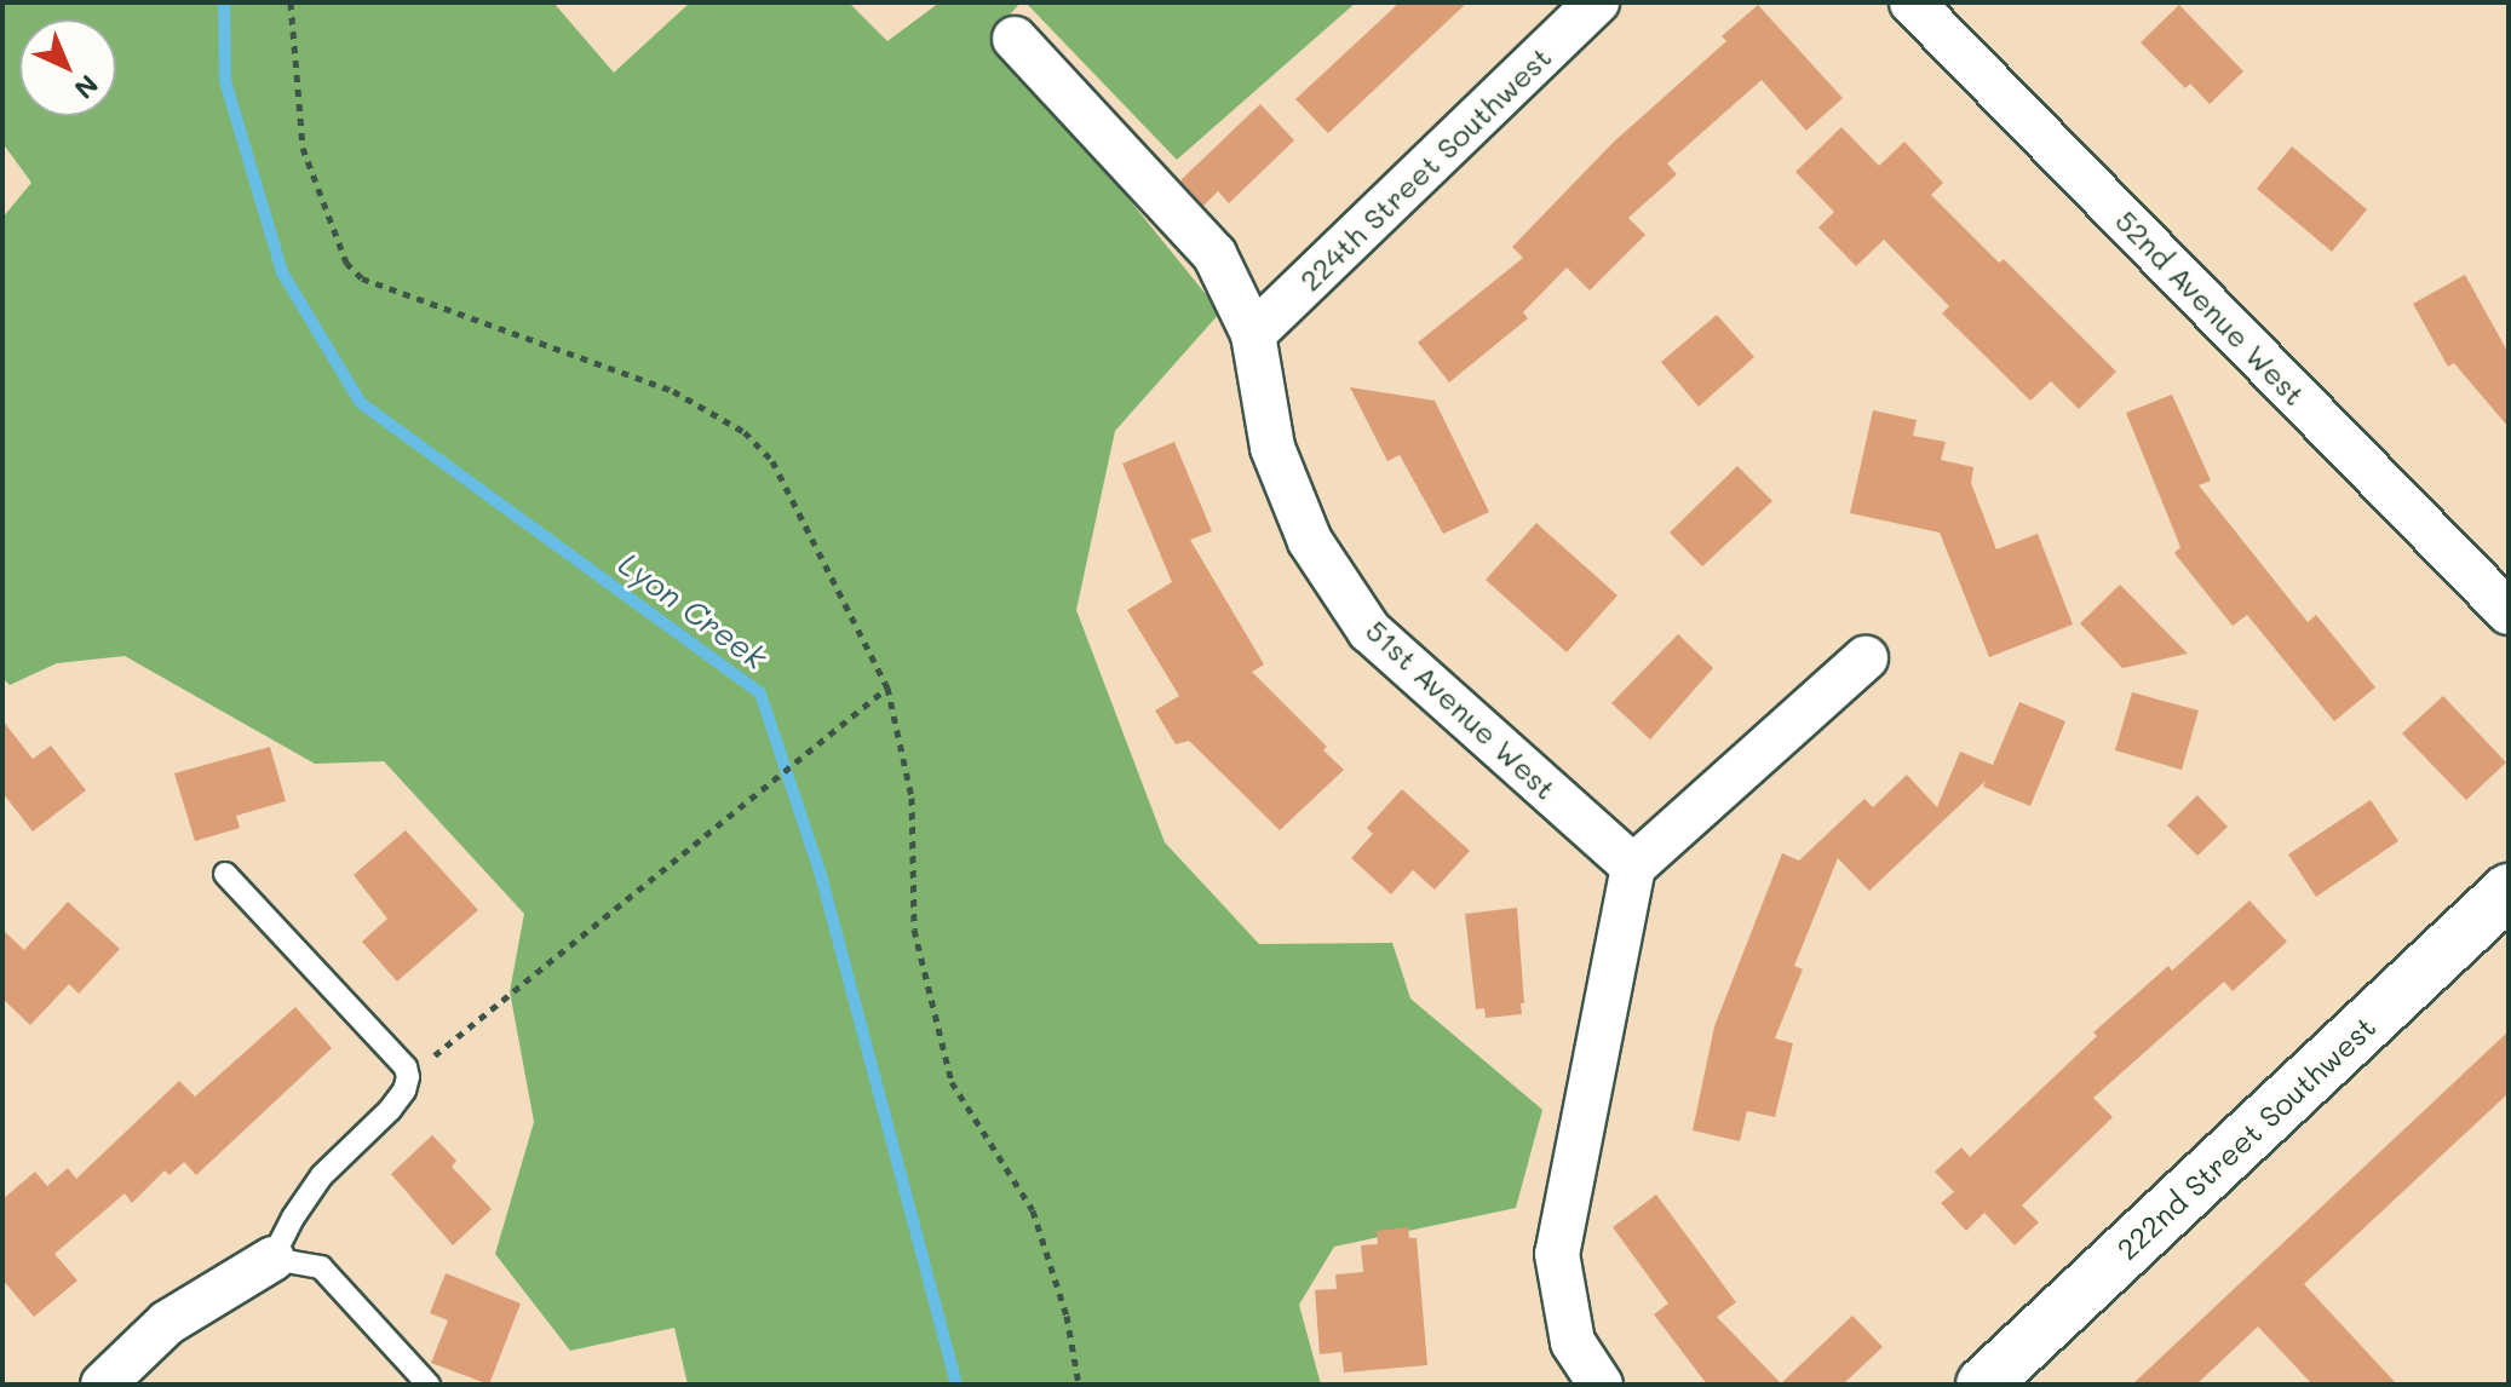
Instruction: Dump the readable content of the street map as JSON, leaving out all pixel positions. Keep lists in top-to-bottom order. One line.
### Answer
{"streets":{"street":["224th Street Southwest","52nd Avenue West","51st Avenue West","222nd Street Southwest"]},"crossings":[["224th Street Southwest","51st Avenue West"]],"water":["Lyon Creek"],"north":"bottom right"}
